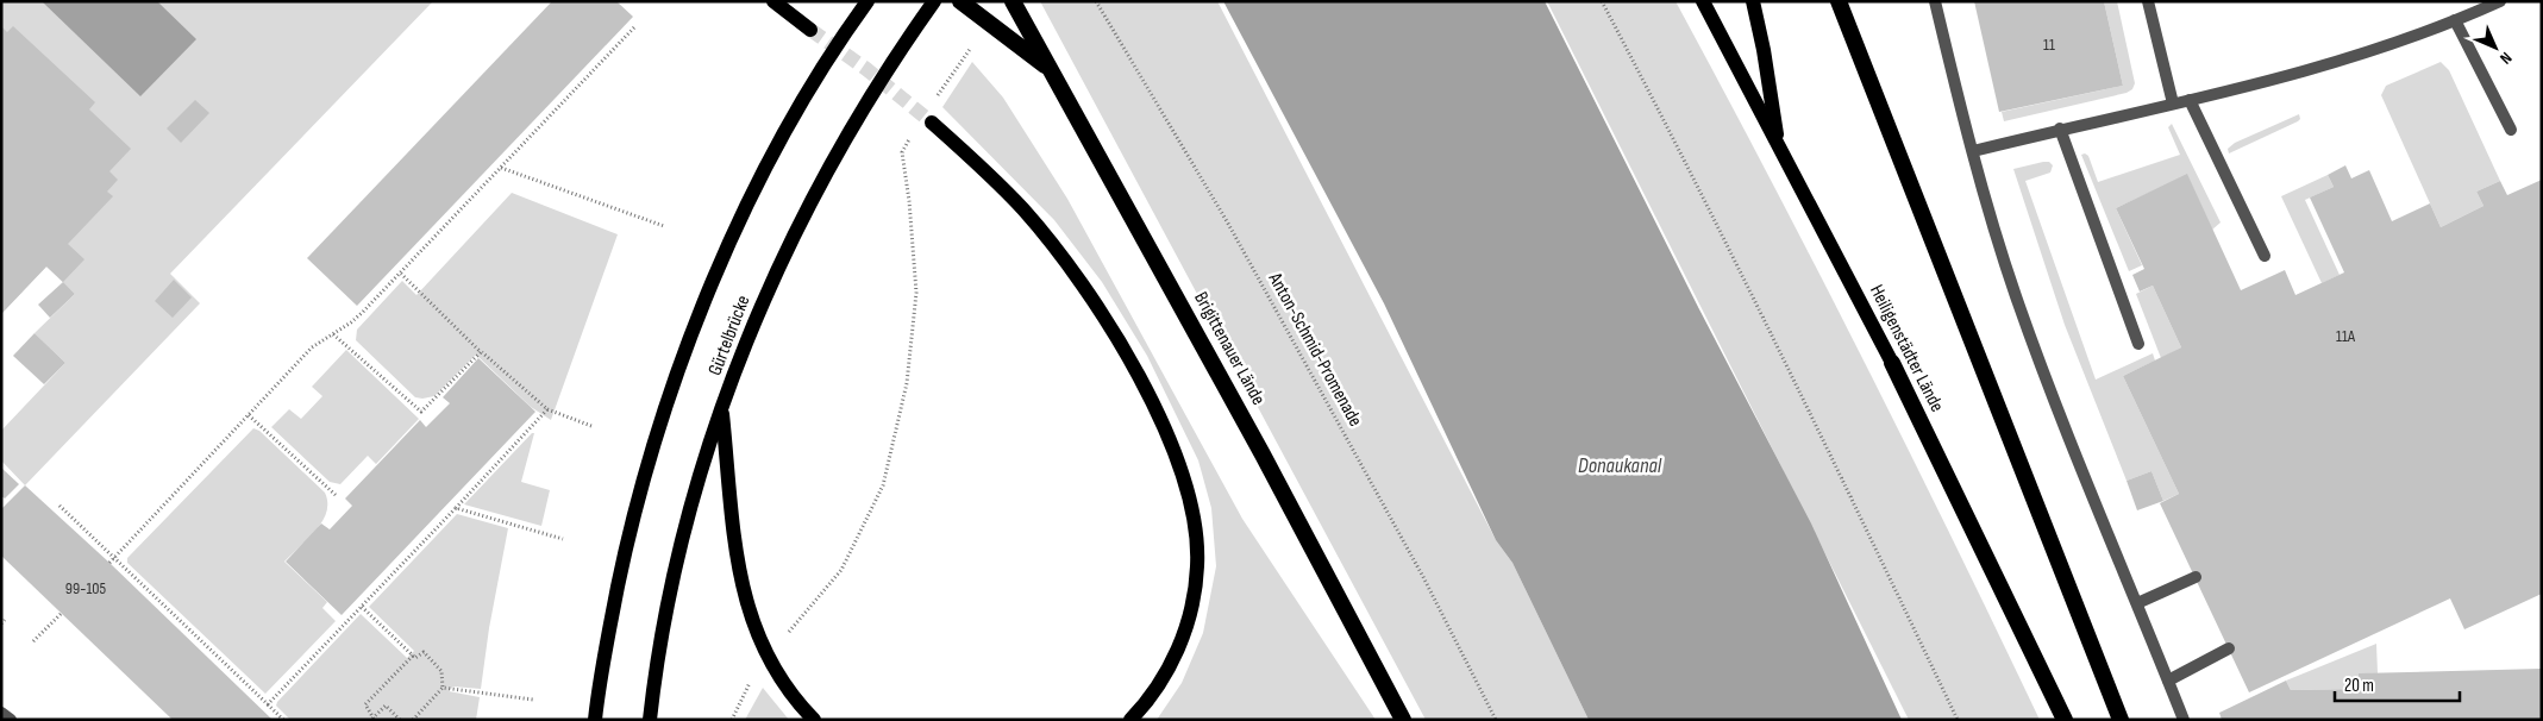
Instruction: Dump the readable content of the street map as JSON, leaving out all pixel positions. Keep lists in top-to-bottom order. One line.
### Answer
{"streets":{"highway":["Brigittenauer Lände","Heiligenstädter Lände"],"main road":["Gürtelbrücke"],"path":["Anton-Schmid-Promenade"]},"water":["Donaukanal"],"house_numbers":["11","11A","99-105"],"scale_bar":"20 m","north":"bottom right"}
